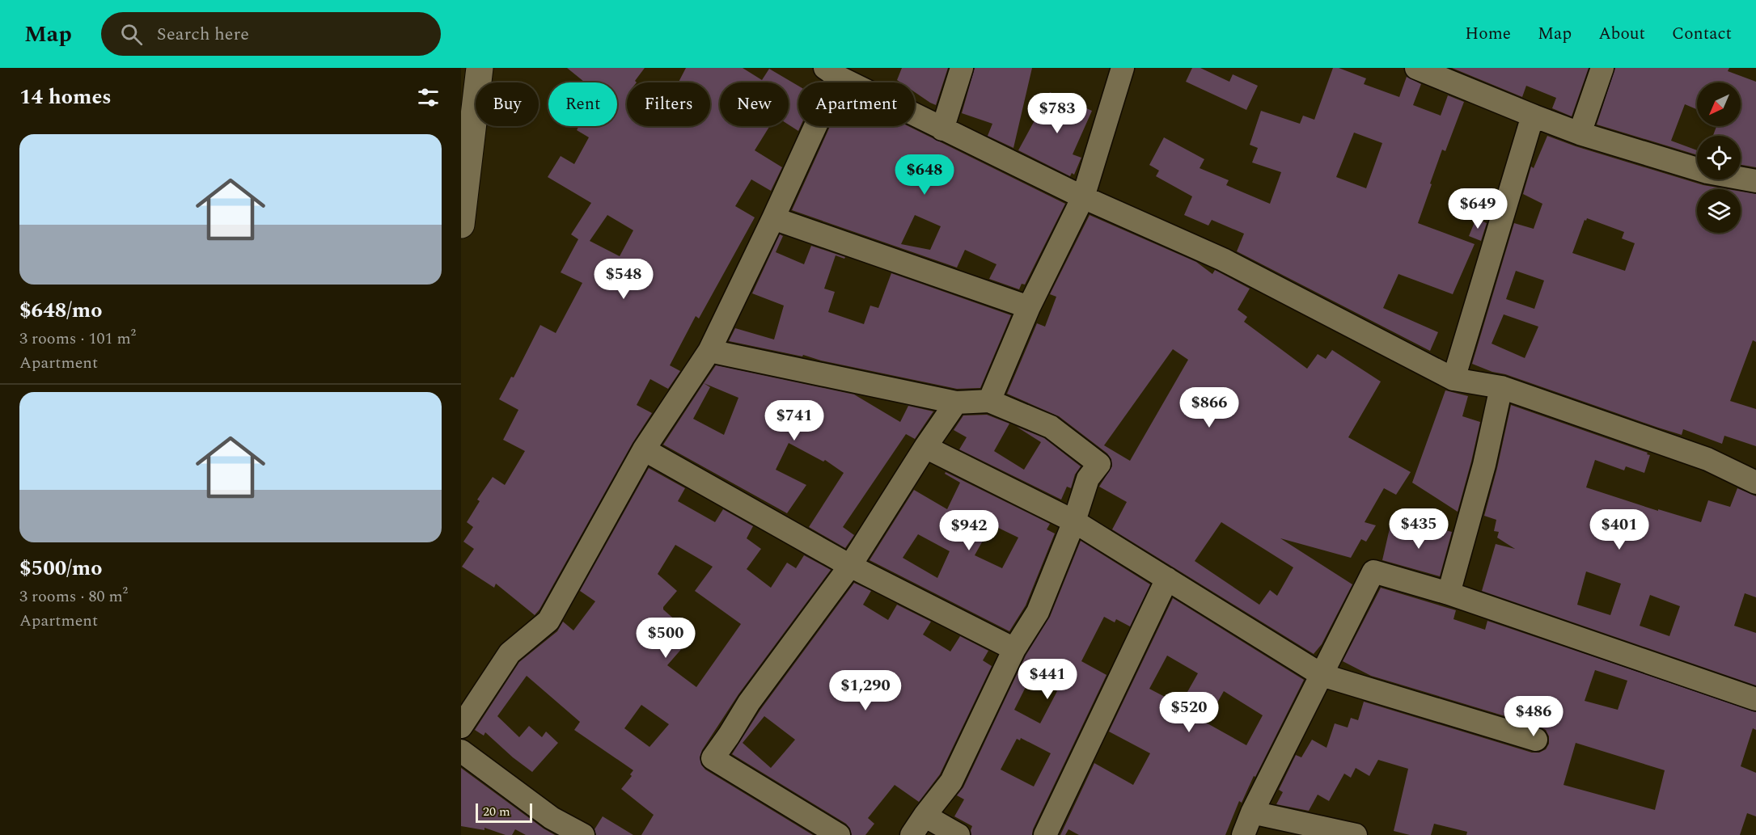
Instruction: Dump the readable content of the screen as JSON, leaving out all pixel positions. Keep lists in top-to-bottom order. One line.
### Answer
{"scale_bar":"20 m","north":"bottom left","page":{"header":"Map","search":"Search here","nav":["Home","Map","About","Contact"],"heading":"14 homes","chip":["Buy","Rent","Filters","New","Apartment"],"price":["$783","$648","$649","$548","$866","$741","$435","$401","$942","$500","$441","$1,290","$520","$486"],"list":[{"name":"$648/mo","note":"3 rooms · 101 m² · Apartment"},{"name":"$500/mo","note":"3 rooms · 80 m² · Apartment"}],"scale":"20 m"}}
